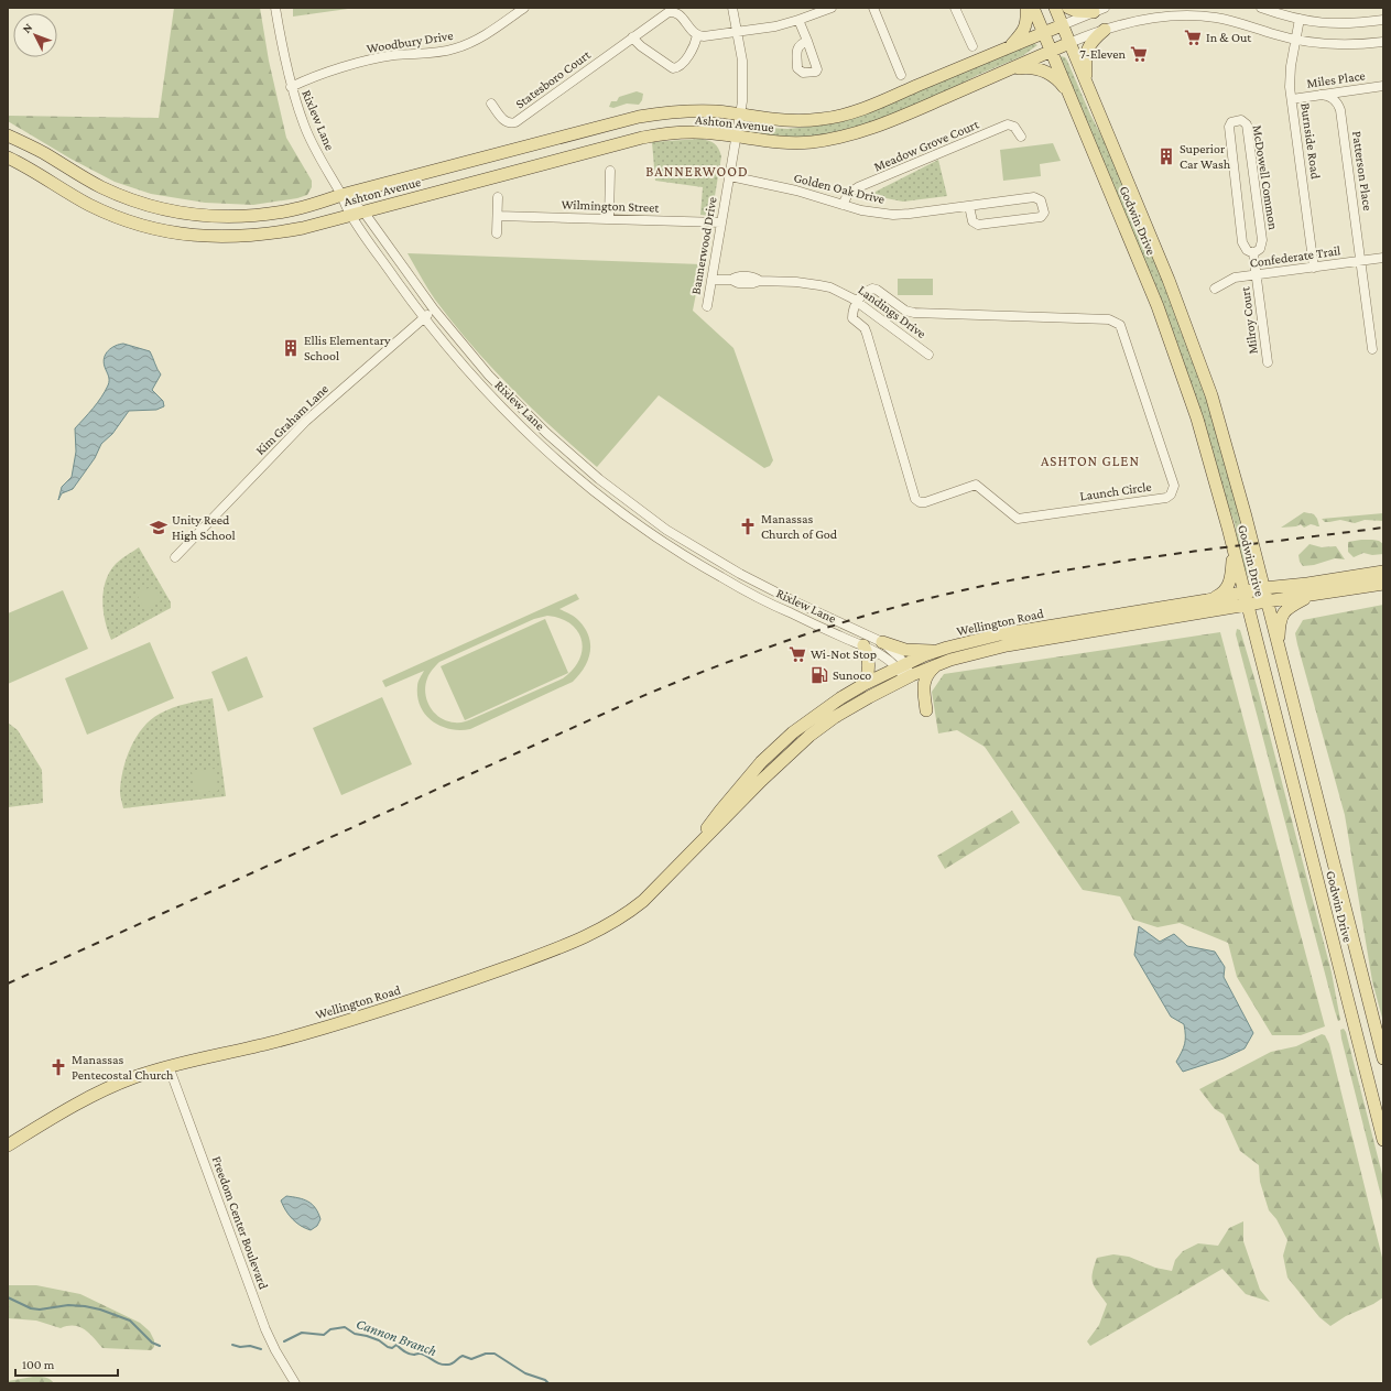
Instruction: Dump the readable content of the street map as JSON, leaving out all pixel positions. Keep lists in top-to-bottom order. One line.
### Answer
{"streets":{"main road":["Ashton Avenue","Godwin Drive","Wellington Road"],"street":["Woodbury Drive","Statesboro Court","Miles Place","Rixlew Lane","Burnside Road","Meadow Grove Court","Patterson Place","McDowell Common","Golden Oak Drive","Wilmington Street","Bannerwood Drive","Confederate Trail","Landings Drive","Milroy Court","Kim Graham Lane","Launch Circle","Freedom Center Boulevard"]},"crossings":[["Woodbury Drive","Rixlew Lane"],["Miles Place","Burnside Road"],["Miles Place","Patterson Place"],["Rixlew Lane","Ashton Avenue"],["Rixlew Lane","Kim Graham Lane"],["Rixlew Lane","Wellington Road"],["Ashton Avenue","Burnside Road"],["Ashton Avenue","Godwin Drive"],["Ashton Avenue","Bannerwood Drive"],["Burnside Road","Confederate Trail"],["Meadow Grove Court","Golden Oak Drive"],["Patterson Place","Confederate Trail"],["McDowell Common","Confederate Trail"],["McDowell Common","Milroy Court"],["Golden Oak Drive","Bannerwood Drive"],["Wilmington Street","Bannerwood Drive"],["Godwin Drive","Wellington Road"],["Bannerwood Drive","Landings Drive"],["Confederate Trail","Milroy Court"],["Landings Drive","Launch Circle"],["Wellington Road","Freedom Center Boulevard"]],"districts":["BANNERWOOD","ASHTON GLEN"],"water":["Cannon Branch"],"places":{"supermarket":["In & Out","7-Eleven","Wi-Not Stop"],"building":["Superior Car Wash","Ellis Elementary School"],"church":["Manassas Church of God","Manassas Pentecostal Church"],"school or university":["Unity Reed High School"],"fuel station":["Sunoco"]},"scale_bar":"100 m","north":"top left"}
